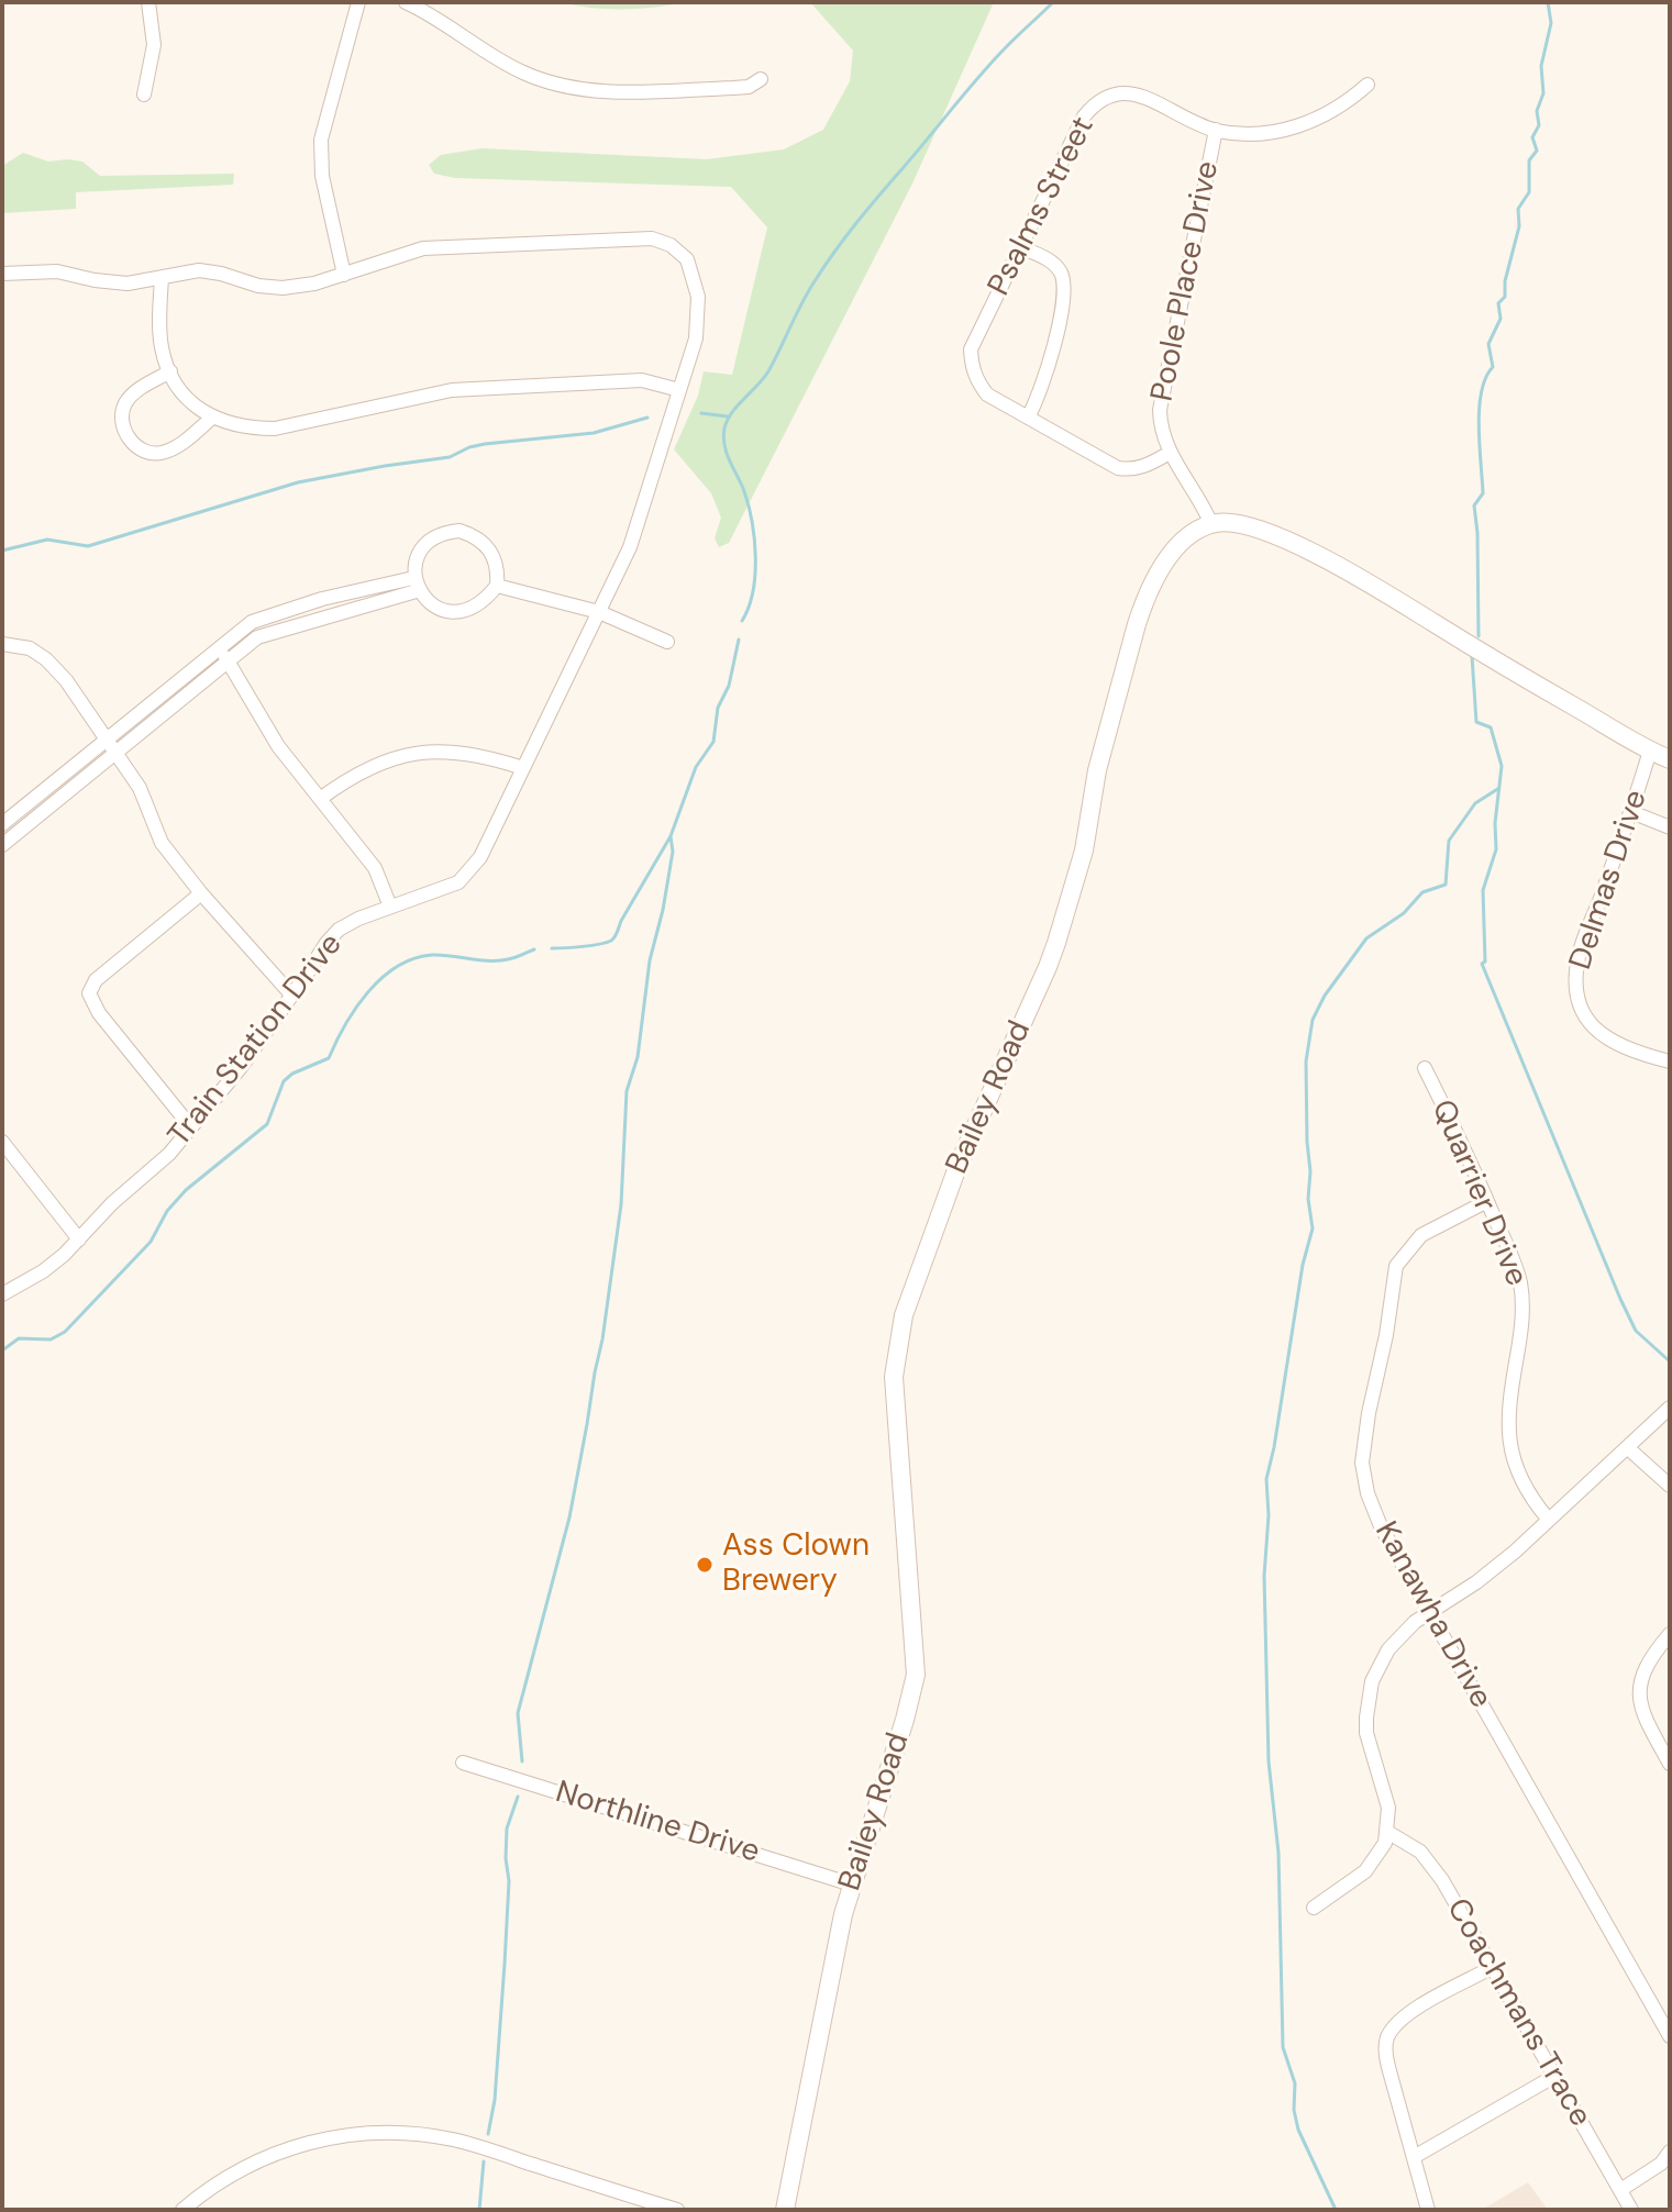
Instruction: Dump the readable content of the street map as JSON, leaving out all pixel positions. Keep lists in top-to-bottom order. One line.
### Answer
{"streets":{"street":["Psalms Street","Poole Place Drive","Delmas Drive","Train Station Drive","Bailey Road","Quarrier Drive","Kanawha Drive","Northline Drive","Coachmans Trace"]},"crossings":[["Psalms Street","Poole Place Drive"],["Poole Place Drive","Bailey Road"],["Bailey Road","Northline Drive"],["Quarrier Drive","Kanawha Drive"]],"places":["Ass Clown Brewery"]}
